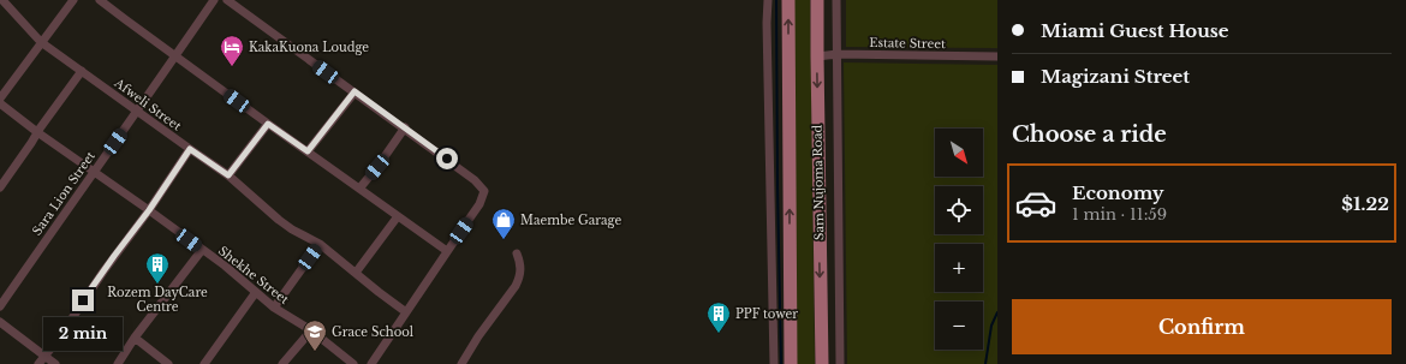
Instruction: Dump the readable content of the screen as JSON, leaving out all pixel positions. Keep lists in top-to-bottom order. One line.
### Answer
{"streets":{"main road":["Sam Nujoma Road"],"street":["Estate Street","Afweli Street","Sara Lion Street","Shekhe Street"]},"crossings":[["Estate Street","Sam Nujoma Road"],["Afweli Street","Sara Lion Street"],["Sara Lion Street","Shekhe Street"]],"places":{"hotel":["KakaKuona Loudge"],"shop":["Maembe Garage"],"building":["Rozem DayCare Centre","PPF tower"],"school or university":["Grace School"]},"north":"bottom right","page":{"banner":["Miami Guest House","Magizani Street"],"heading":"Choose a ride","map_buttons":["+","−"],"list":[{"name":"Economy","note":"1 min · 11:59","value":"$1.22"}],"buttons":"Confirm","bubble":"2 min"}}
